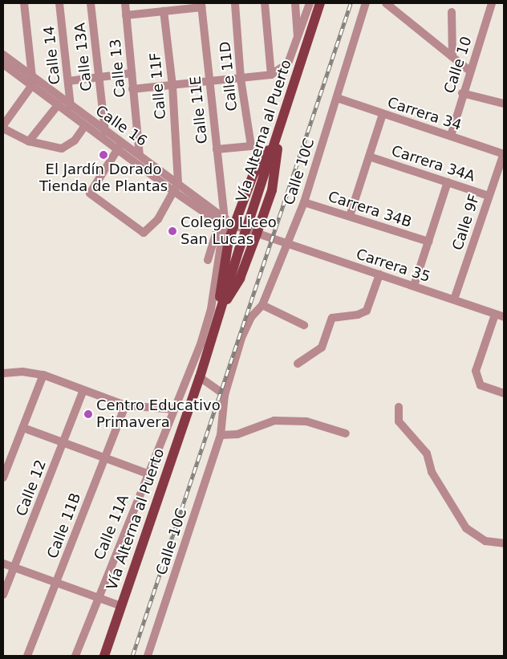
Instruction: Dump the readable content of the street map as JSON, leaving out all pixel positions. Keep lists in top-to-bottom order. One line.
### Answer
{"streets":{"main road":["Vía Alterna al Puerto"],"street":["Calle 14","Calle 13A","Calle 10","Calle 13","Calle 11D","Calle 11F","Calle 11E","Carrera 34","Calle 16","Carrera 34A","Calle 10C","Carrera 34B","Calle 9F","Carrera 35","Calle 12","Calle 11B","Calle 11A"]},"crossings":[["Calle 14","Calle 16"],["Calle 13A","Calle 16"],["Calle 10","Carrera 34"],["Calle 13","Calle 16"],["Calle 11D","Calle 11E"],["Calle 11F","Calle 16"],["Calle 11E","Calle 16"],["Carrera 34","Calle 10C"],["Carrera 34","Calle 9F"],["Calle 16","Carrera 35"],["Calle 16","Calle 11A"],["Carrera 34A","Calle 9F"],["Calle 10C","Carrera 34B"],["Calle 10C","Carrera 35"],["Calle 9F","Carrera 35"]],"places":["El Jardín Dorado Tienda de Plantas","Colegio Liceo San Lucas","Centro Educativo Primavera"]}
